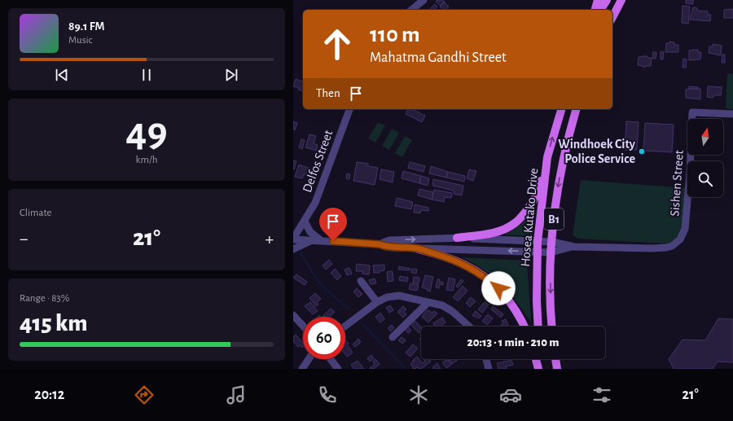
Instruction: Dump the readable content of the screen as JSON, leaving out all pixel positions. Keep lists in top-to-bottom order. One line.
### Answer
{"streets":{"main road":["Hosea Kutako Drive","B1"],"street":["Delfos Street","Sishen Street"]},"places":["Windhoek City Police Service"],"north":"top","page":{"turn":["110 m","Mahatma Gandhi Street"],"song":["89.1 FM","Music"],"then":"Then","tile":[["49","km/h"],"Climate",["Range · 83%","415 km"]],"heat":["−","21°","+"],"limit":"60","trip":"20:13 · 1 min · 210 m","tabs":["20:12","21°"]}}
